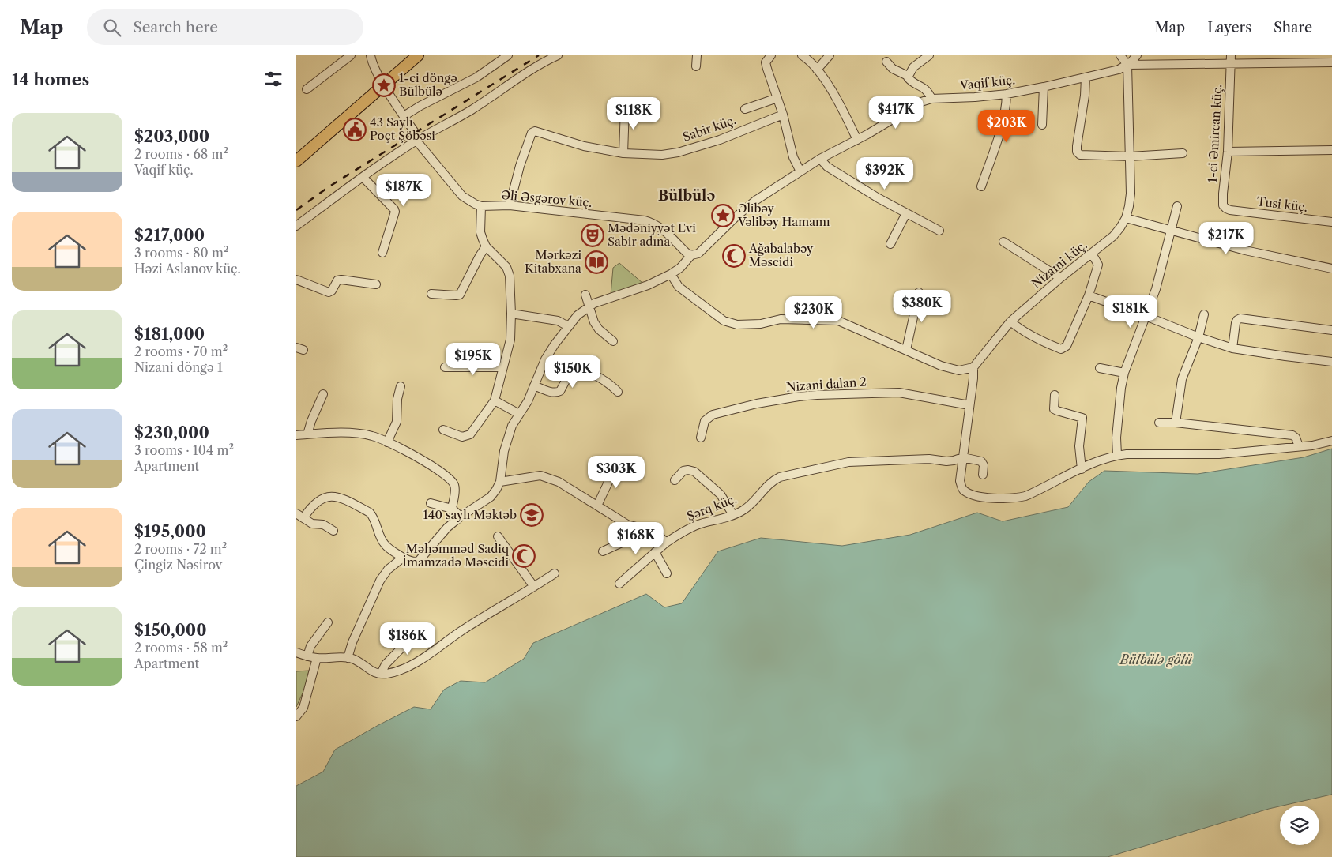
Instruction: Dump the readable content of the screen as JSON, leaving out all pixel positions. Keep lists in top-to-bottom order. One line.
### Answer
{"streets":{"street":["Vaqif küç.","Sabir küç.","1-ci Əmircan küç.","Əli Əsgərov küç.","Tusi küç.","Nizami küç.","Nizani dalan 2","Şərq küç."]},"crossings":[["Vaqif küç.","1-ci Əmircan küç."],["Vaqif küç.","Əli Əsgərov küç."],["Vaqif küç.","Nizami küç."],["Sabir küç.","Əli Əsgərov küç."],["1-ci Əmircan küç.","Tusi küç."]],"districts":["Bülbülə"],"water":["Bülbülə gölü"],"places":{"place":["1-ci döngə Bülbülə","Əlibəy Vəlibəy Hamamı"],"public building":["43 Saylı Poçt Şöbəsi"],"theatre":["Mədəniyyət Evi Sabir adına"],"mosque":["Ağabalabəy Məscidi","Məhəmməd Sadiq İmamzadə Məscidi"],"library":["Mərkəzi Kitabxana"],"school or university":["140 saylı Məktəb"]},"page":{"header":"Map","search":"Search here","nav":["Map","Layers","Share"],"heading":"14 homes","price":["$417K","$118K","$203K","$392K","$187K","$217K","$380K","$181K","$230K","$195K","$150K","$303K","$168K","$186K"],"list":[{"name":"$203,000","note":"2 rooms · 68 m² · Vaqif küç."},{"name":"$217,000","note":"3 rooms · 80 m² · Həzi Aslanov küç."},{"name":"$181,000","note":"2 rooms · 70 m² · Nizani döngə 1"},{"name":"$230,000","note":"3 rooms · 104 m² · Apartment"},{"name":"$195,000","note":"2 rooms · 72 m² · Çingiz Nəsirov"},{"name":"$150,000","note":"2 rooms · 58 m² · Apartment"}]}}
